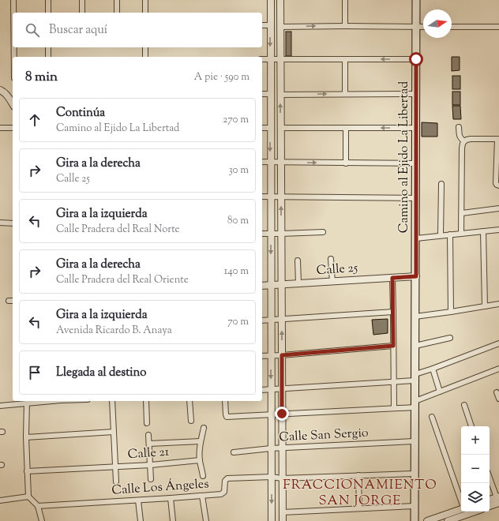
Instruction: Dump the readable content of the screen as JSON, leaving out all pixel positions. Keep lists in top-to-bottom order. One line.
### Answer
{"streets":{"main road":["Camino al Ejido La Libertad"],"street":["Calle 25","Calle San Sergio","Calle 21","Calle Los Ángeles"]},"crossings":[["Camino al Ejido La Libertad","Calle 25"],["Camino al Ejido La Libertad","Calle San Sergio"]],"districts":["FRACCIONAMIENTO SAN JORGE"],"north":"right","page":{"search":"Buscar aquí","heading":["8 min","A pie · 590 m"],"list":[["Continúa","Camino al Ejido La Libertad","270 m"],["Gira a la derecha","Calle 25","30 m"],["Gira a la izquierda","Calle Pradera del Real Norte","80 m"],["Gira a la derecha","Calle Pradera del Real Oriente","140 m"],["Gira a la izquierda","Avenida Ricardo B. Anaya","70 m"],"Llegada al destino"],"map_buttons":["+","−"]}}
